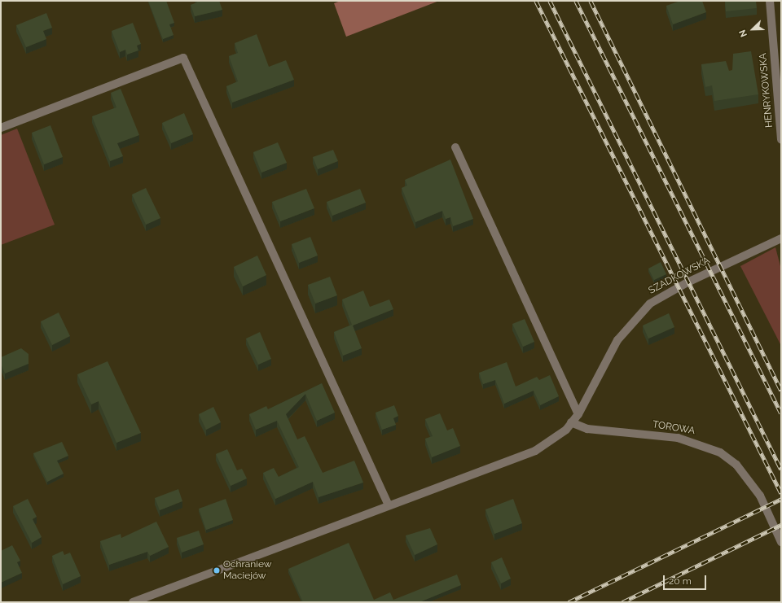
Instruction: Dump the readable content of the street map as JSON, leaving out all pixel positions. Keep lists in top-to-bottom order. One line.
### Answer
{"streets":{"street":["HENRYKOWSKA","SZADKOWSKA","TOROWA"]},"crossings":[["SZADKOWSKA","TOROWA"]],"places":["Ochraniew Maciejów"],"scale_bar":"20 m","north":"bottom left"}
